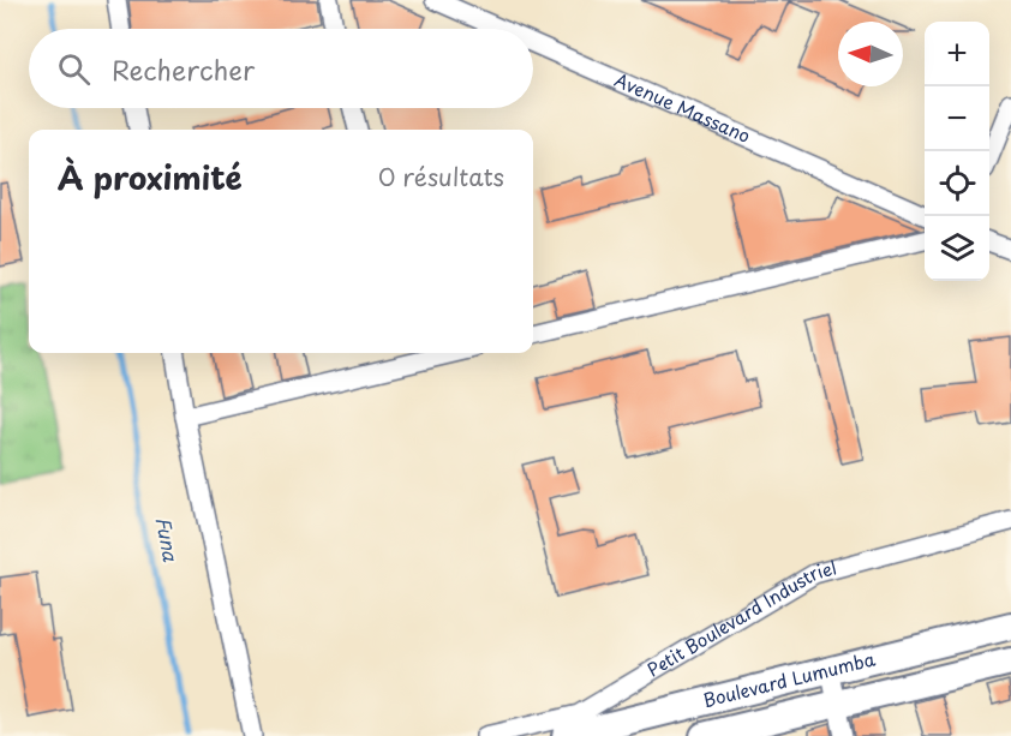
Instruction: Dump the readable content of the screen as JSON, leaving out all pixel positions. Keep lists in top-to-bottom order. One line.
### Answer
{"streets":{"main road":["Boulevard Lumumba"],"street":["Avenue Massano","Petit Boulevard Industriel"]},"water":["Funa"],"north":"left","page":{"map_buttons":["+","−"],"search":"Rechercher","heading":["À proximité","0 résultats"]}}
